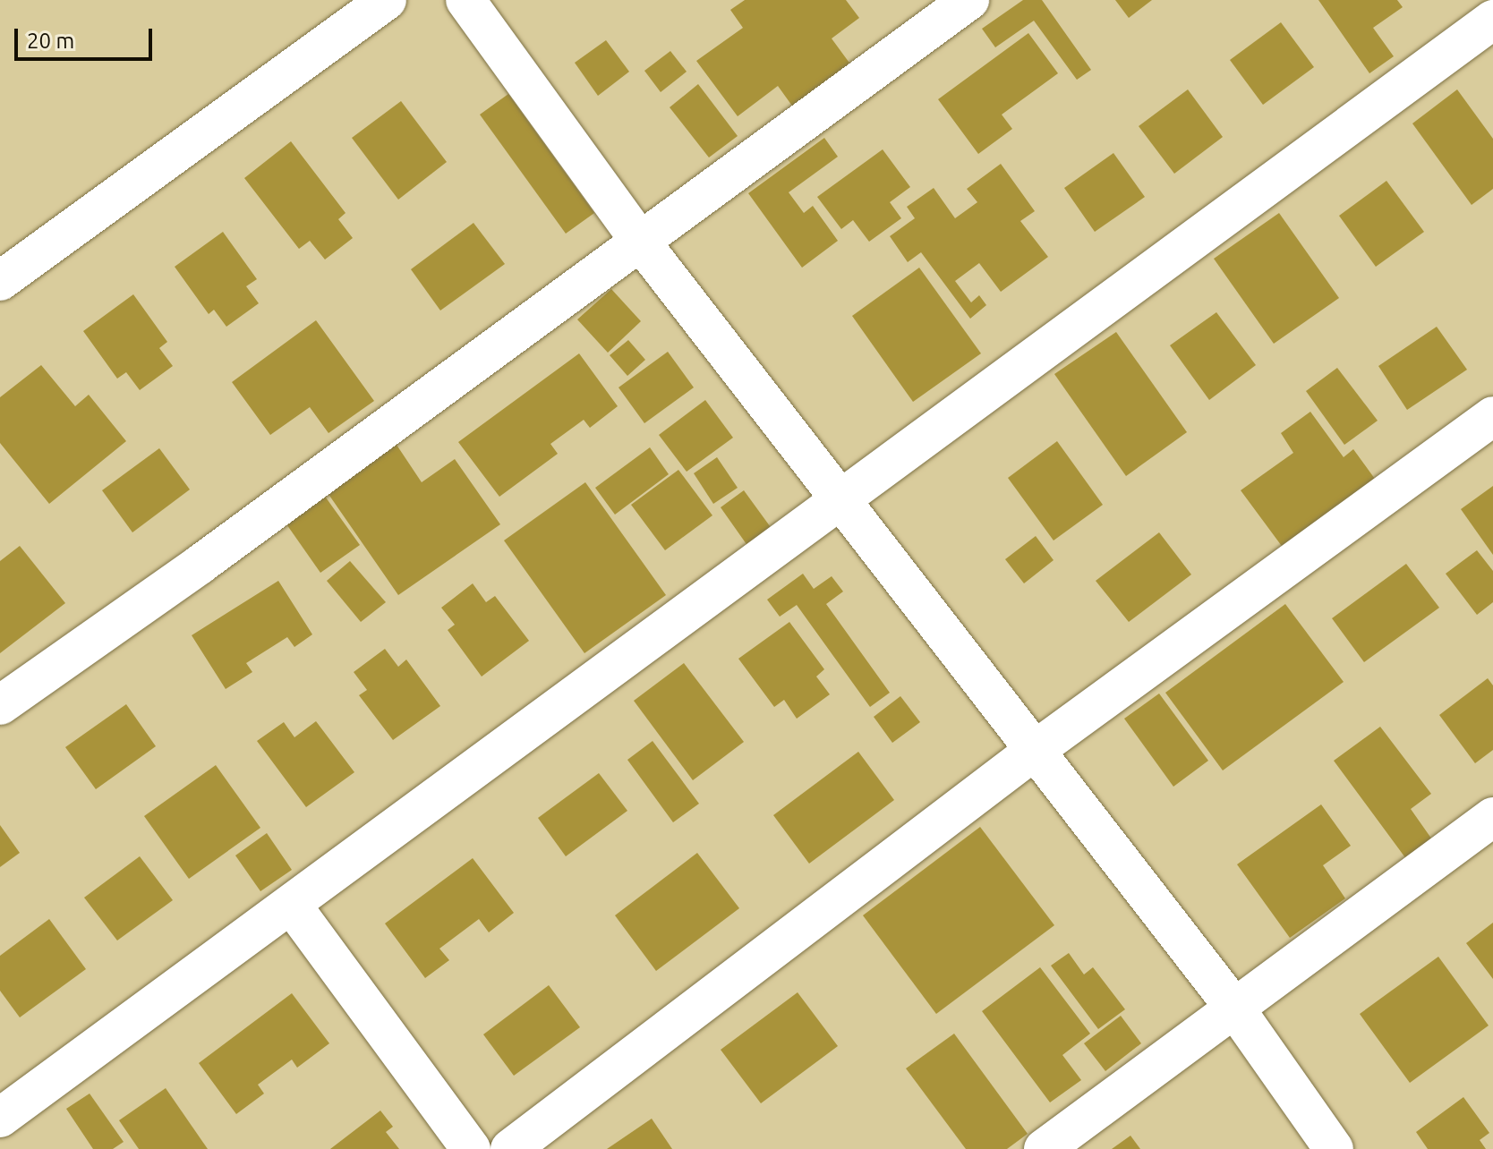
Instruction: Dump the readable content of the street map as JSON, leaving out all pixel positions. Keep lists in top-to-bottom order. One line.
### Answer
{"scale_bar":"20 m"}
